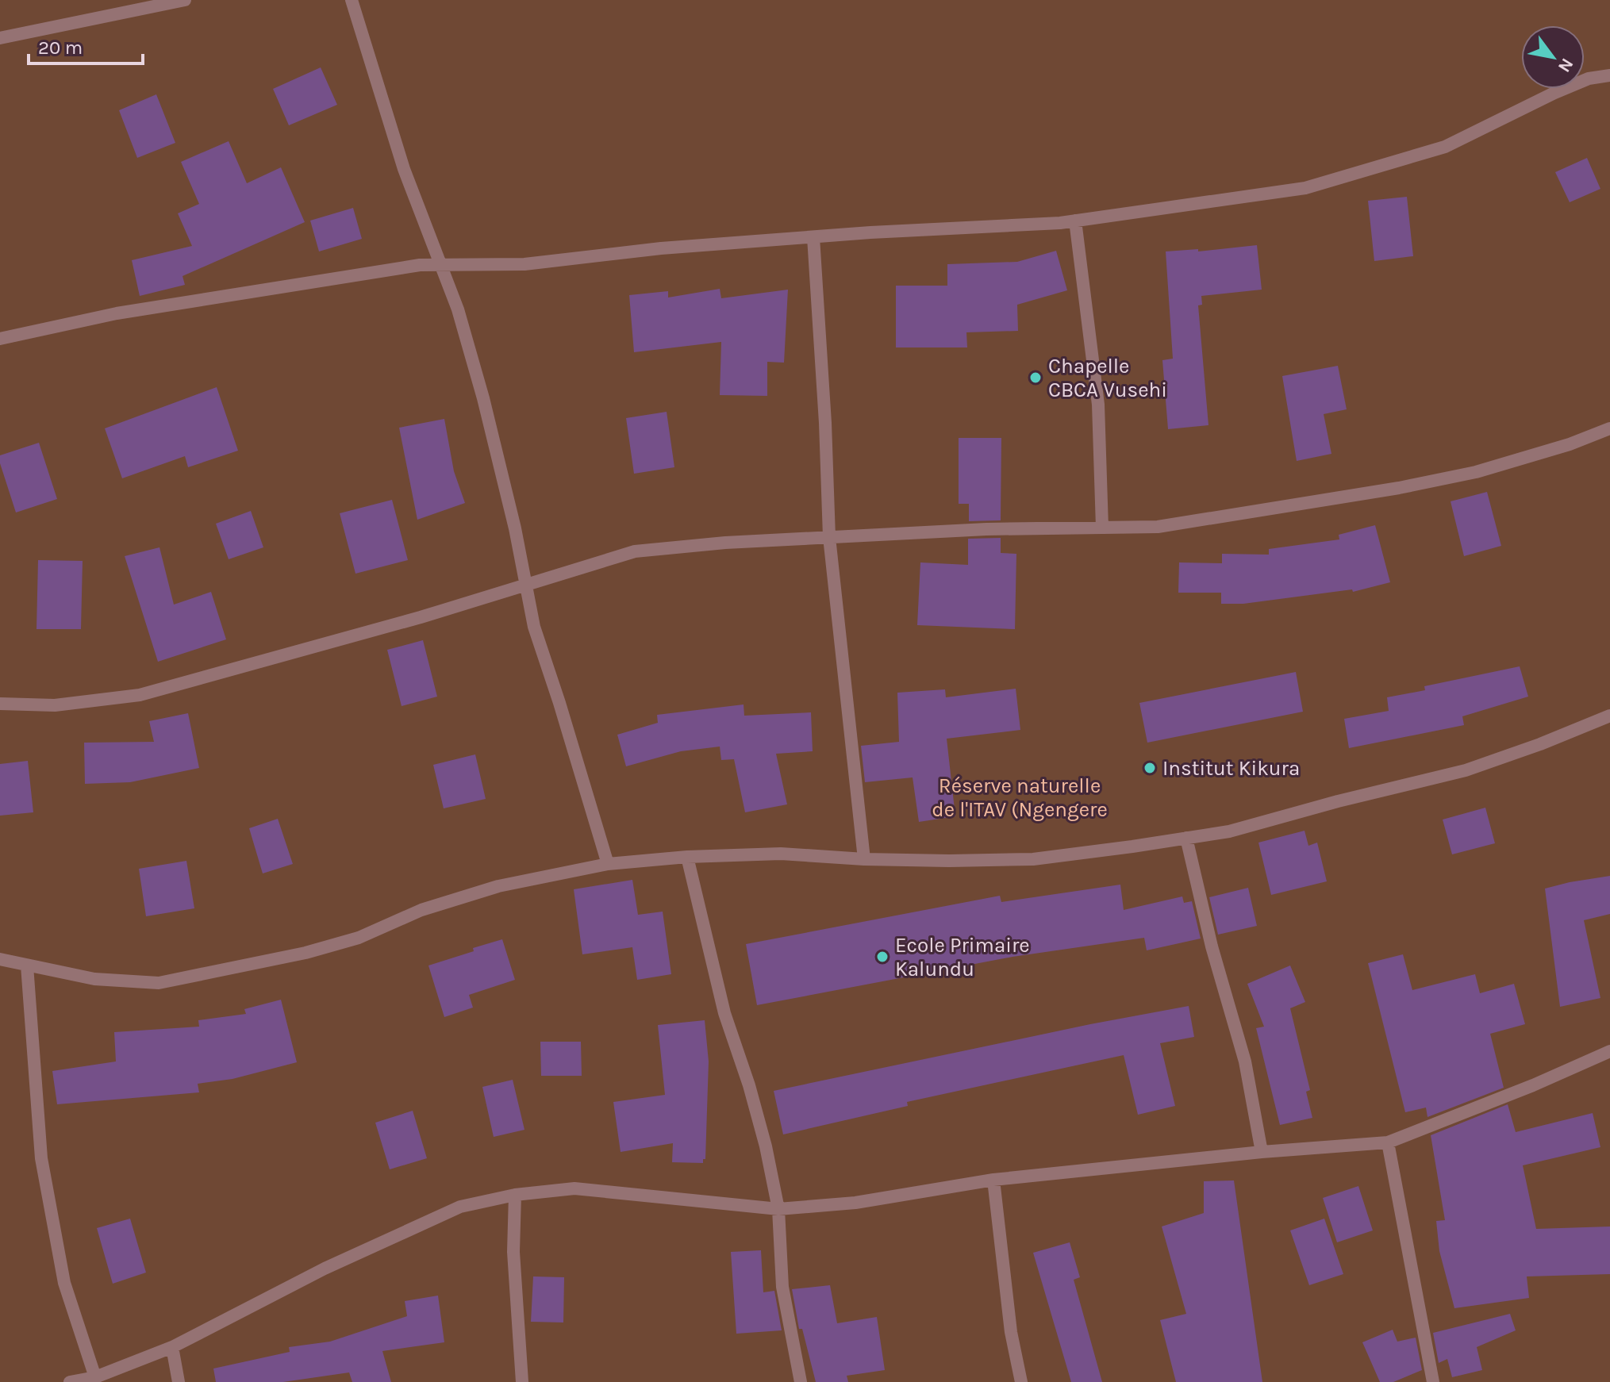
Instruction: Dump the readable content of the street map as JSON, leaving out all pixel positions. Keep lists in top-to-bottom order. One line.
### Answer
{"parks":["Réserve naturelle de l'ITAV (Ngengere"],"places":["Chapelle CBCA Vusehi","Institut Kikura","Ecole Primaire Kalundu"],"scale_bar":"20 m","north":"bottom right"}
